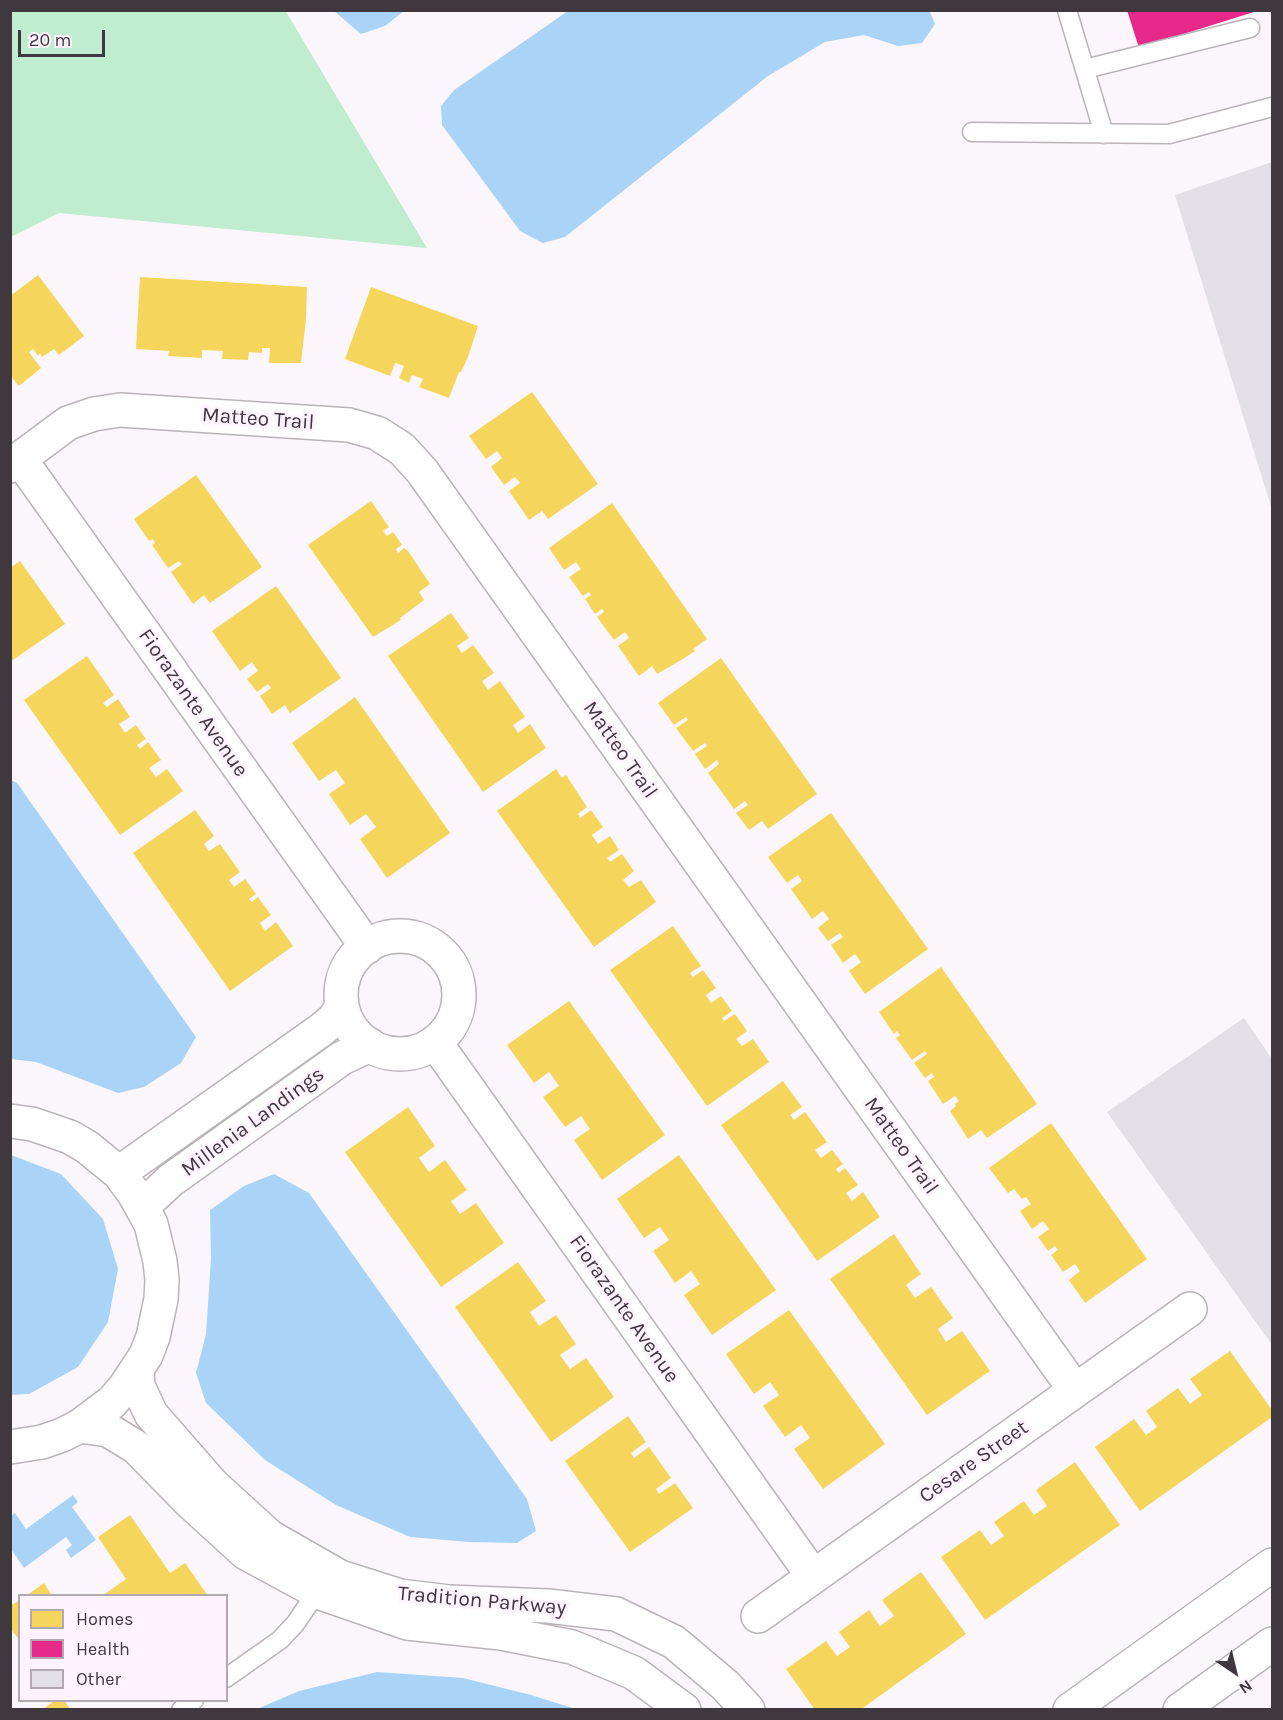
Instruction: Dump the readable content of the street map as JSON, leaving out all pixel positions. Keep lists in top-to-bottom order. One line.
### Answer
{"streets":{"street":["Matteo Trail","Fiorazante Avenue","Millenia Landings","Cesare Street","Tradition Parkway"]},"crossings":[["Matteo Trail","Fiorazante Avenue"],["Matteo Trail","Cesare Street"],["Fiorazante Avenue","Millenia Landings"],["Fiorazante Avenue","Cesare Street"]],"legend":["Homes","Health","Other"],"scale_bar":"20 m","north":"bottom right"}
